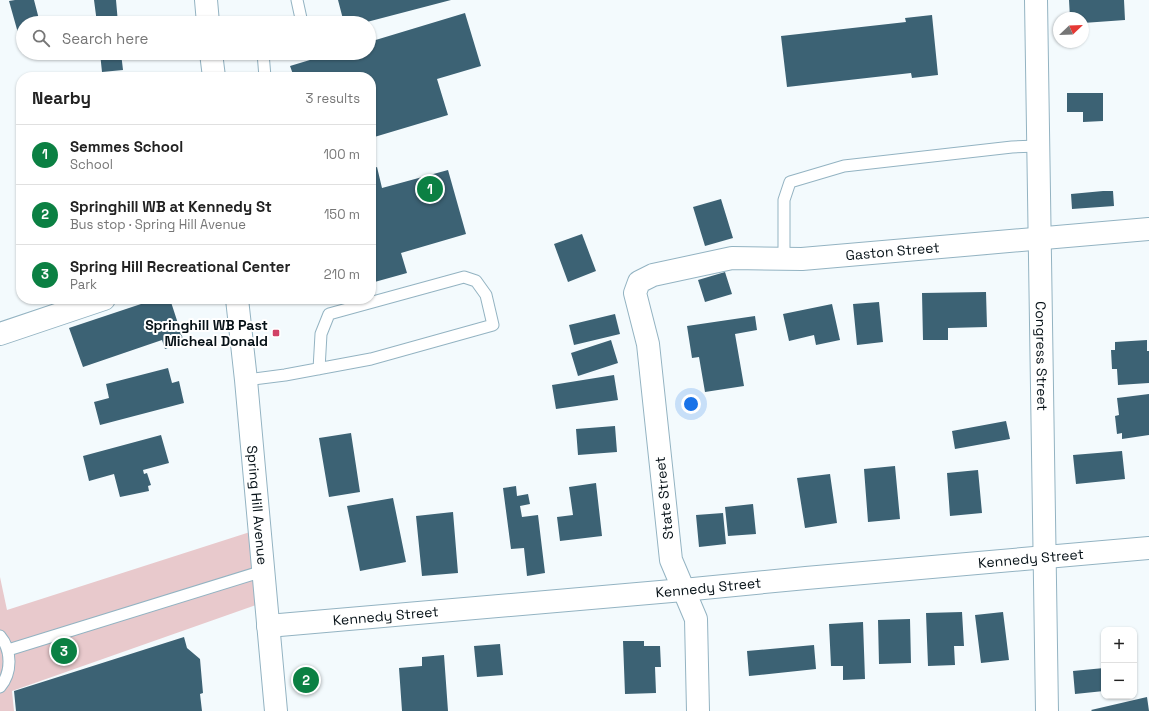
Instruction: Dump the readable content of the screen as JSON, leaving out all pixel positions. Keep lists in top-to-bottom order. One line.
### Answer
{"streets":{"street":["Gaston Street","Congress Street","State Street","Spring Hill Avenue","Kennedy Street"]},"crossings":[["Gaston Street","Congress Street"],["Gaston Street","State Street"],["Congress Street","Kennedy Street"],["State Street","Kennedy Street"],["Spring Hill Avenue","Kennedy Street"]],"places":{"transit":["Springhill WB Past Micheal Donald"]},"north":"top right","page":{"search":"Search here","heading":["Nearby","3 results"],"list":[{"mark":"1","name":"Semmes School","note":"School","value":"100 m"},{"mark":"2","name":"Springhill WB at Kennedy St","note":"Bus stop · Spring Hill Avenue","value":"150 m"},{"mark":"3","name":"Spring Hill Recreational Center","note":"Park","value":"210 m"}],"pins":["1","3","2"],"map_buttons":["+","−"]}}
